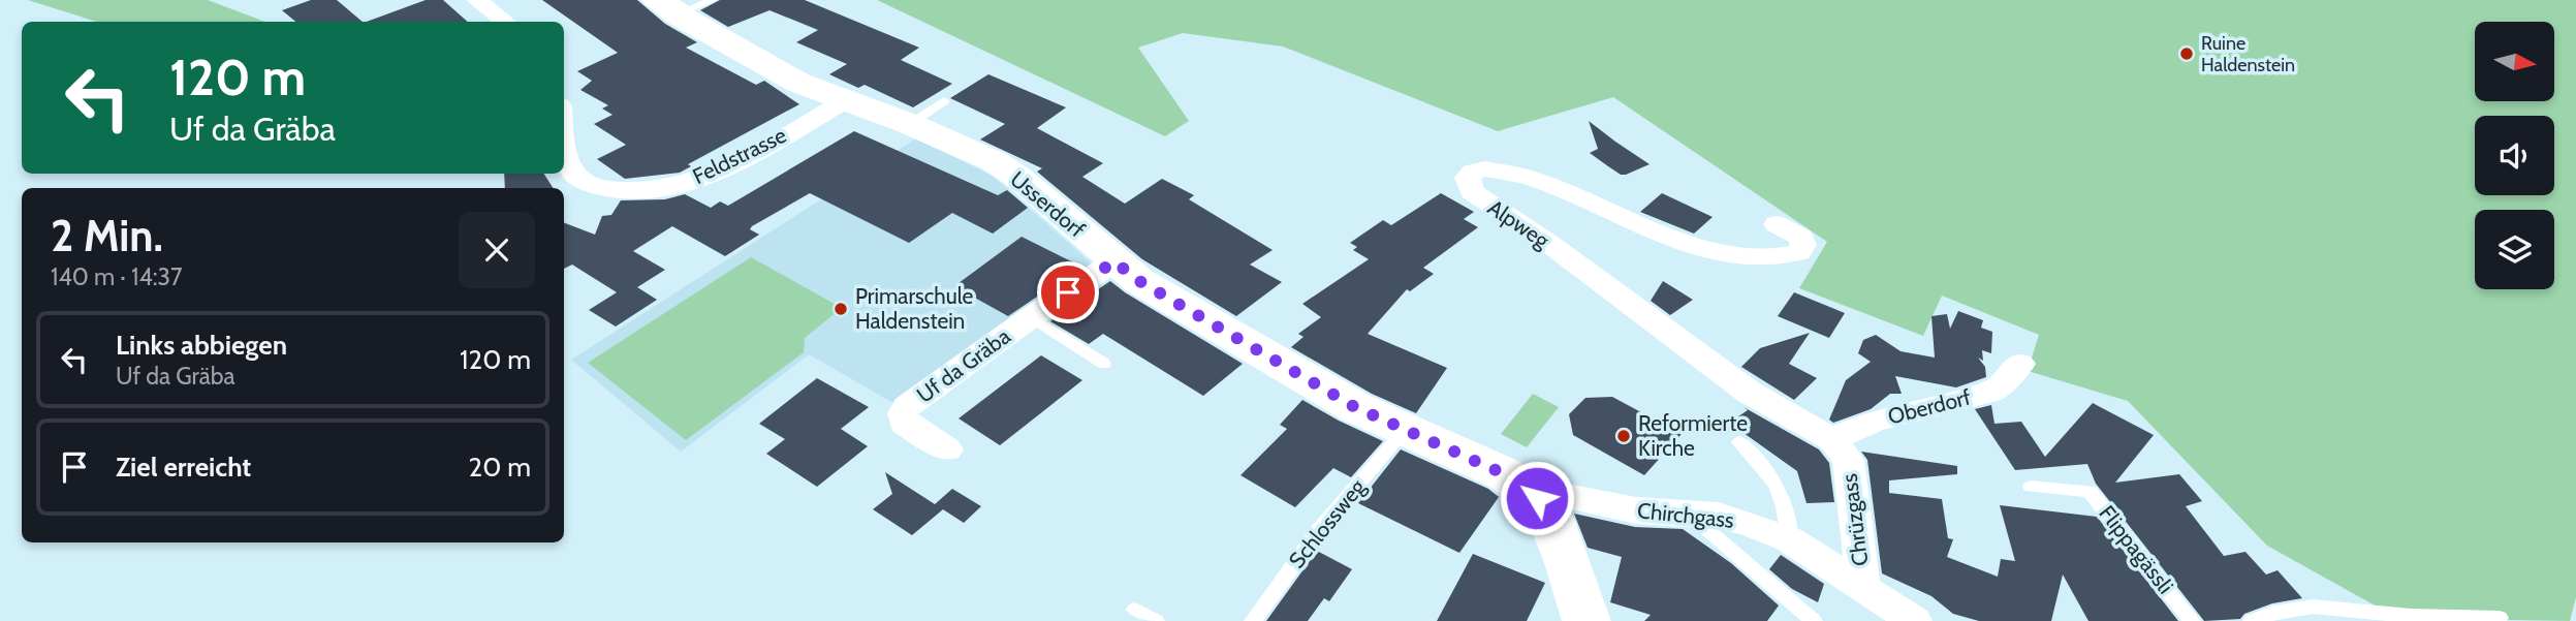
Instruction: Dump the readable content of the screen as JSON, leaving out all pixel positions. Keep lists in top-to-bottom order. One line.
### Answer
{"streets":{"street":["Feldstrasse","Usserdorf","Alpweg","Uf da Gräba","Oberdorf","Chirchgass","Chrüzgass"],"lane":["Schlossweg","Flippagässli"]},"crossings":[["Feldstrasse","Usserdorf"],["Usserdorf","Uf da Gräba"],["Usserdorf","Chirchgass"],["Usserdorf","Schlossweg"],["Alpweg","Oberdorf"],["Alpweg","Chrüzgass"],["Oberdorf","Chrüzgass"],["Chirchgass","Chrüzgass"]],"places":["Ruine Haldenstein","Primarschule Haldenstein","Reformierte Kirche"],"north":"right","page":{"turn":["120 m","Uf da Gräba"],"heading":["2 Min.","140 m · 14:37"],"list":[{"name":"Links abbiegen","note":"Uf da Gräba","value":"120 m"},{"name":"Ziel erreicht","value":"20 m"}]}}
